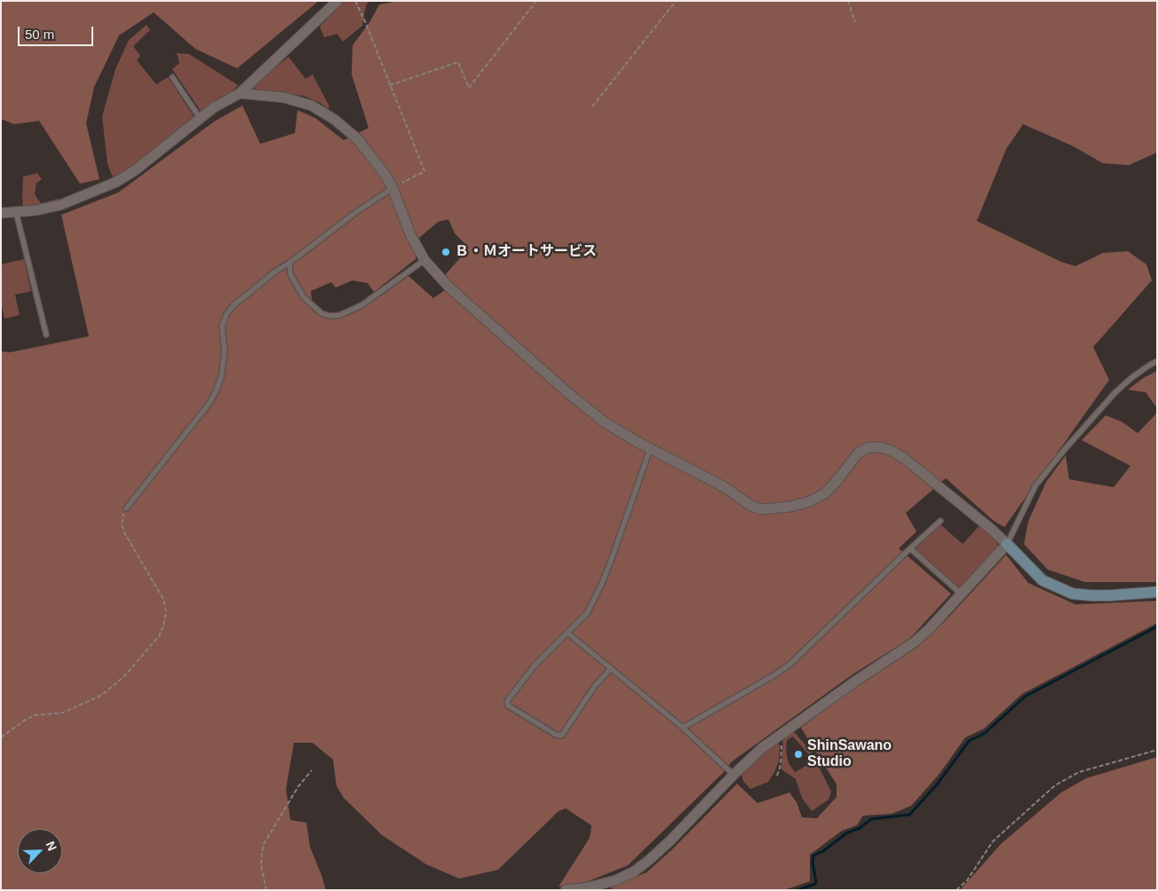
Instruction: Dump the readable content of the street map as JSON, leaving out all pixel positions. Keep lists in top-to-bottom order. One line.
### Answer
{"places":["Ｂ・Ｍオートサービス","ShinSawano Studio"],"scale_bar":"50 m","north":"top right"}
